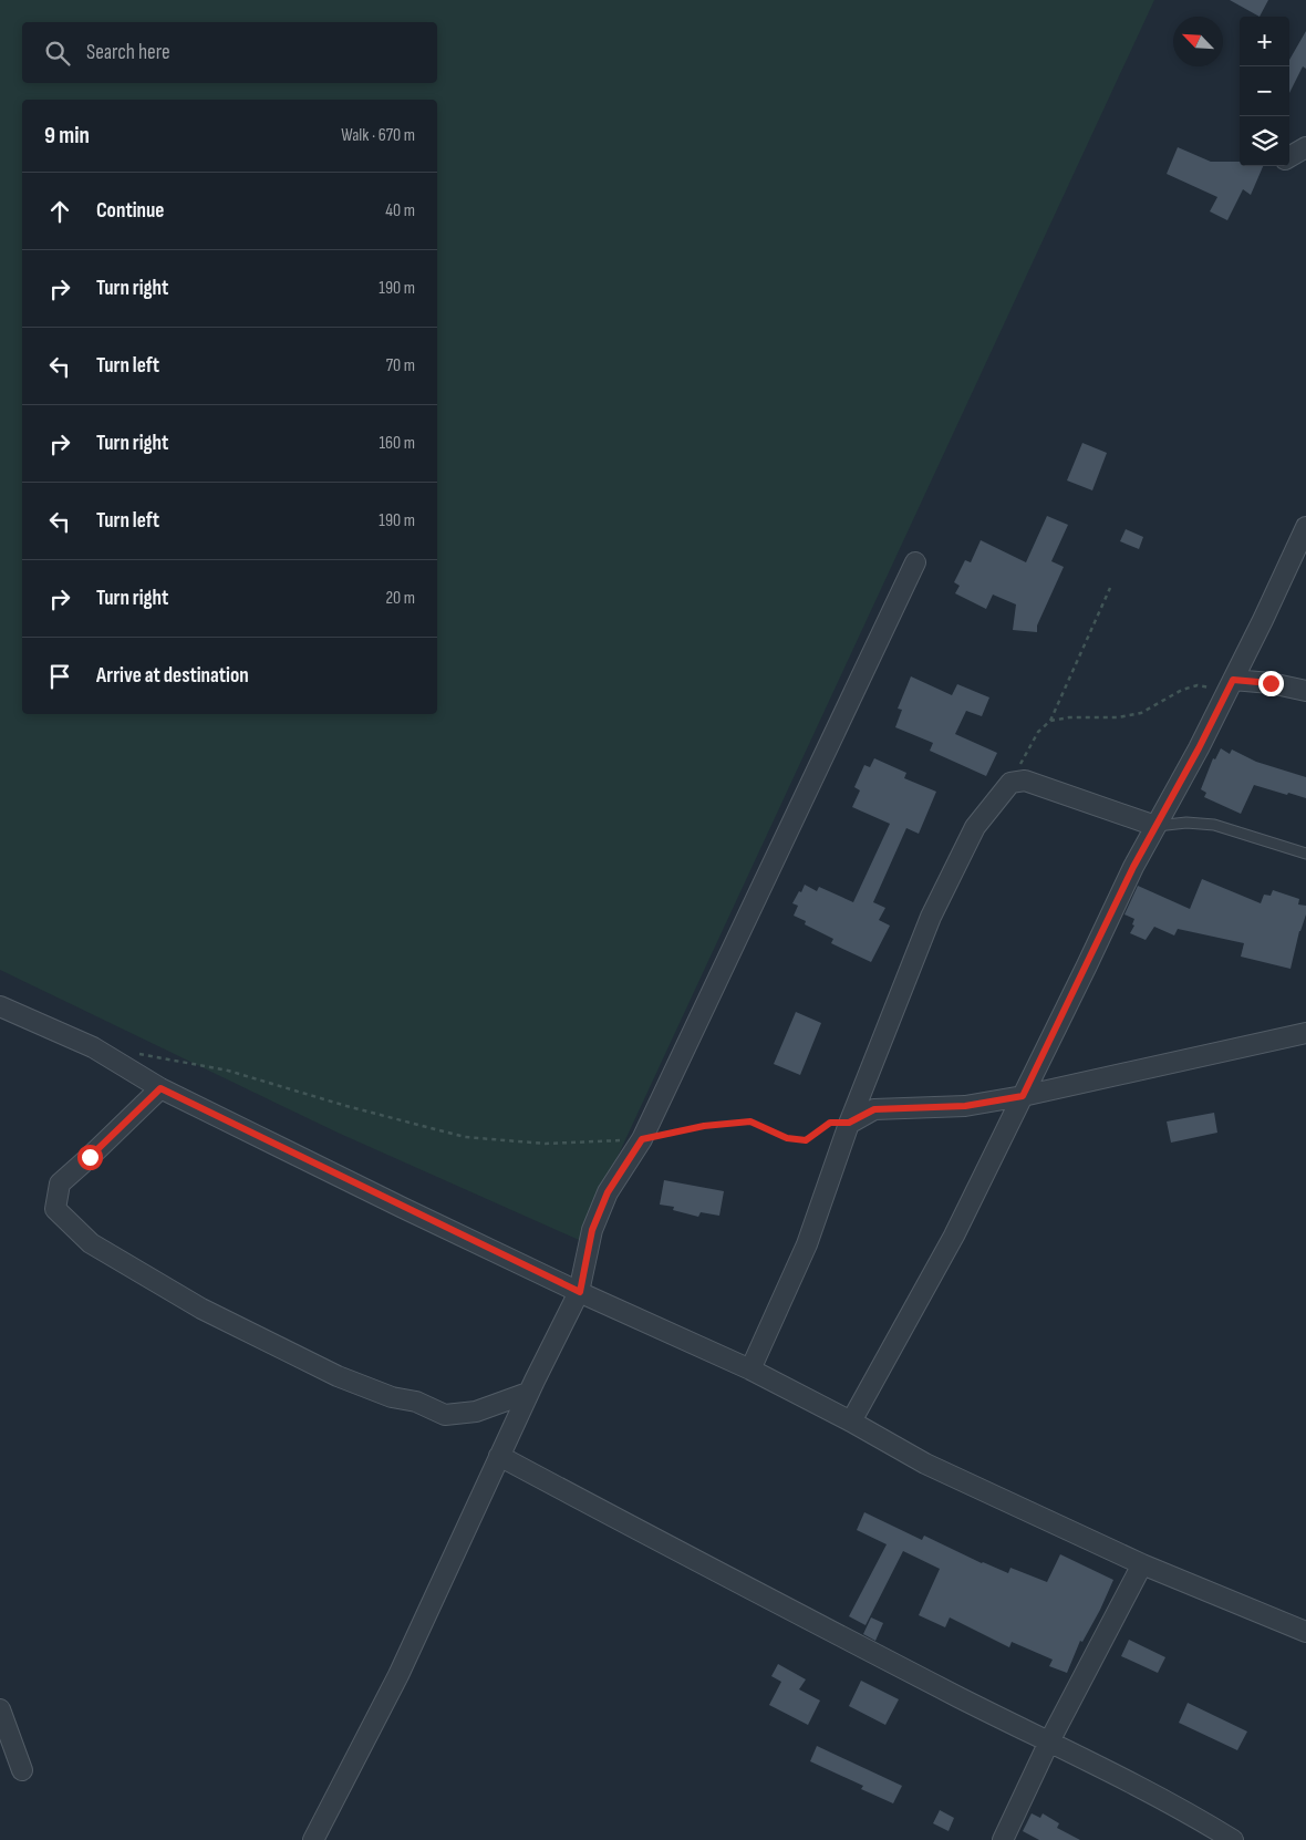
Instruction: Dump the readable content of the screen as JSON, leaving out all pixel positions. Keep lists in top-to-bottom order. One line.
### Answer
{"north":"top left","page":{"map_buttons":["+","−"],"search":"Search here","heading":["9 min","Walk · 670 m"],"list":[["Continue","40 m"],["Turn right","190 m"],["Turn left","70 m"],["Turn right","160 m"],["Turn left","190 m"],["Turn right","20 m"],"Arrive at destination"]}}
